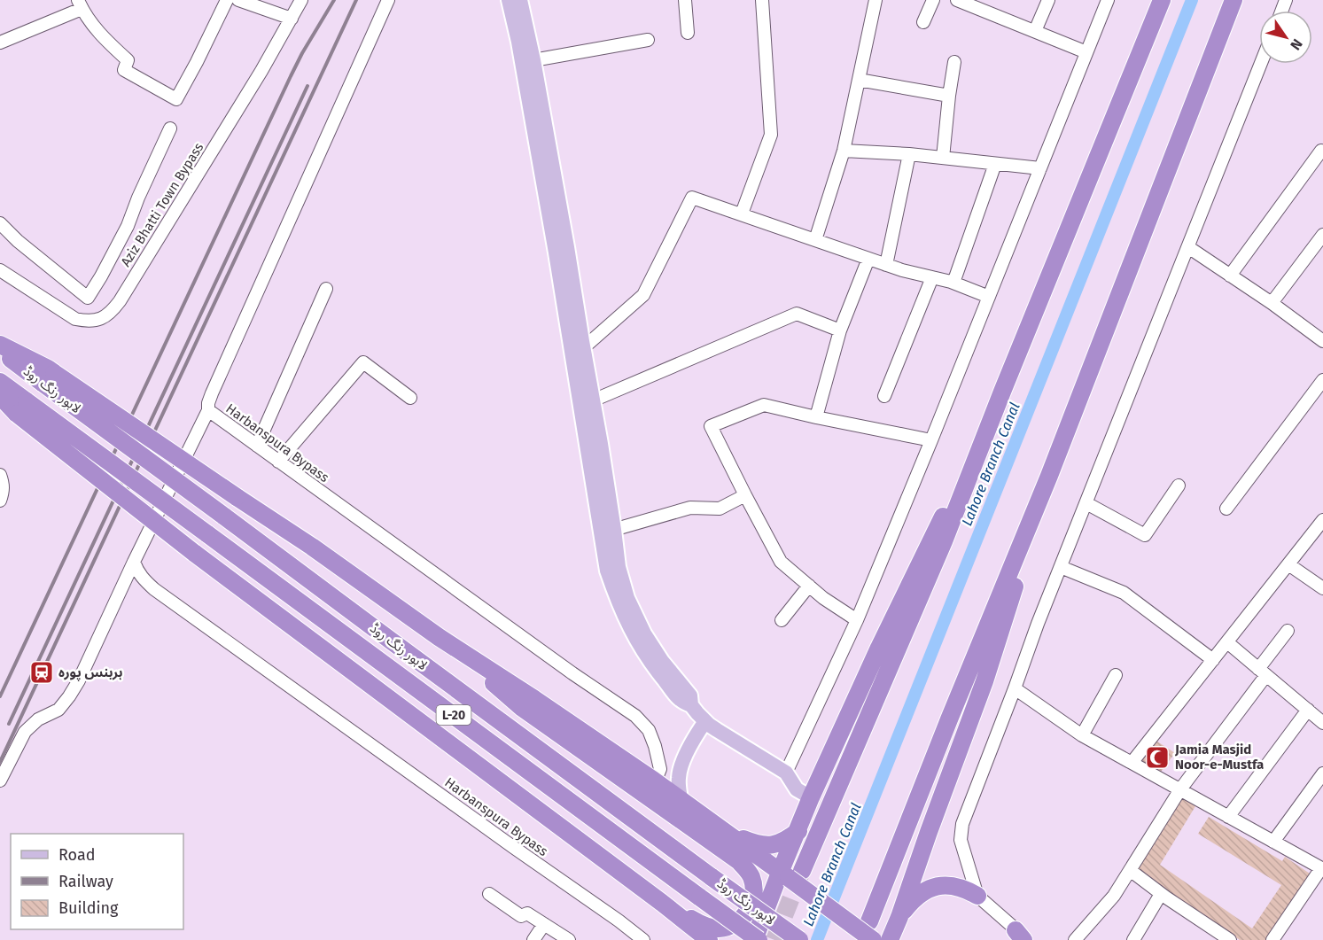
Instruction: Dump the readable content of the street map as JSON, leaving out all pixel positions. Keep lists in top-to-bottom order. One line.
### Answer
{"streets":{"highway":["لاہور رنگ روڈ","L-20"],"street":["Aziz Bhatti Town Bypass","Harbanspura Bypass"]},"water":["Lahore Branch Canal"],"places":{"station":["ہربنس پورہ"],"mosque":["Jamia Masjid Noor-e-Mustfa"]},"legend":["Road","Railway","Building"],"north":"bottom right"}
